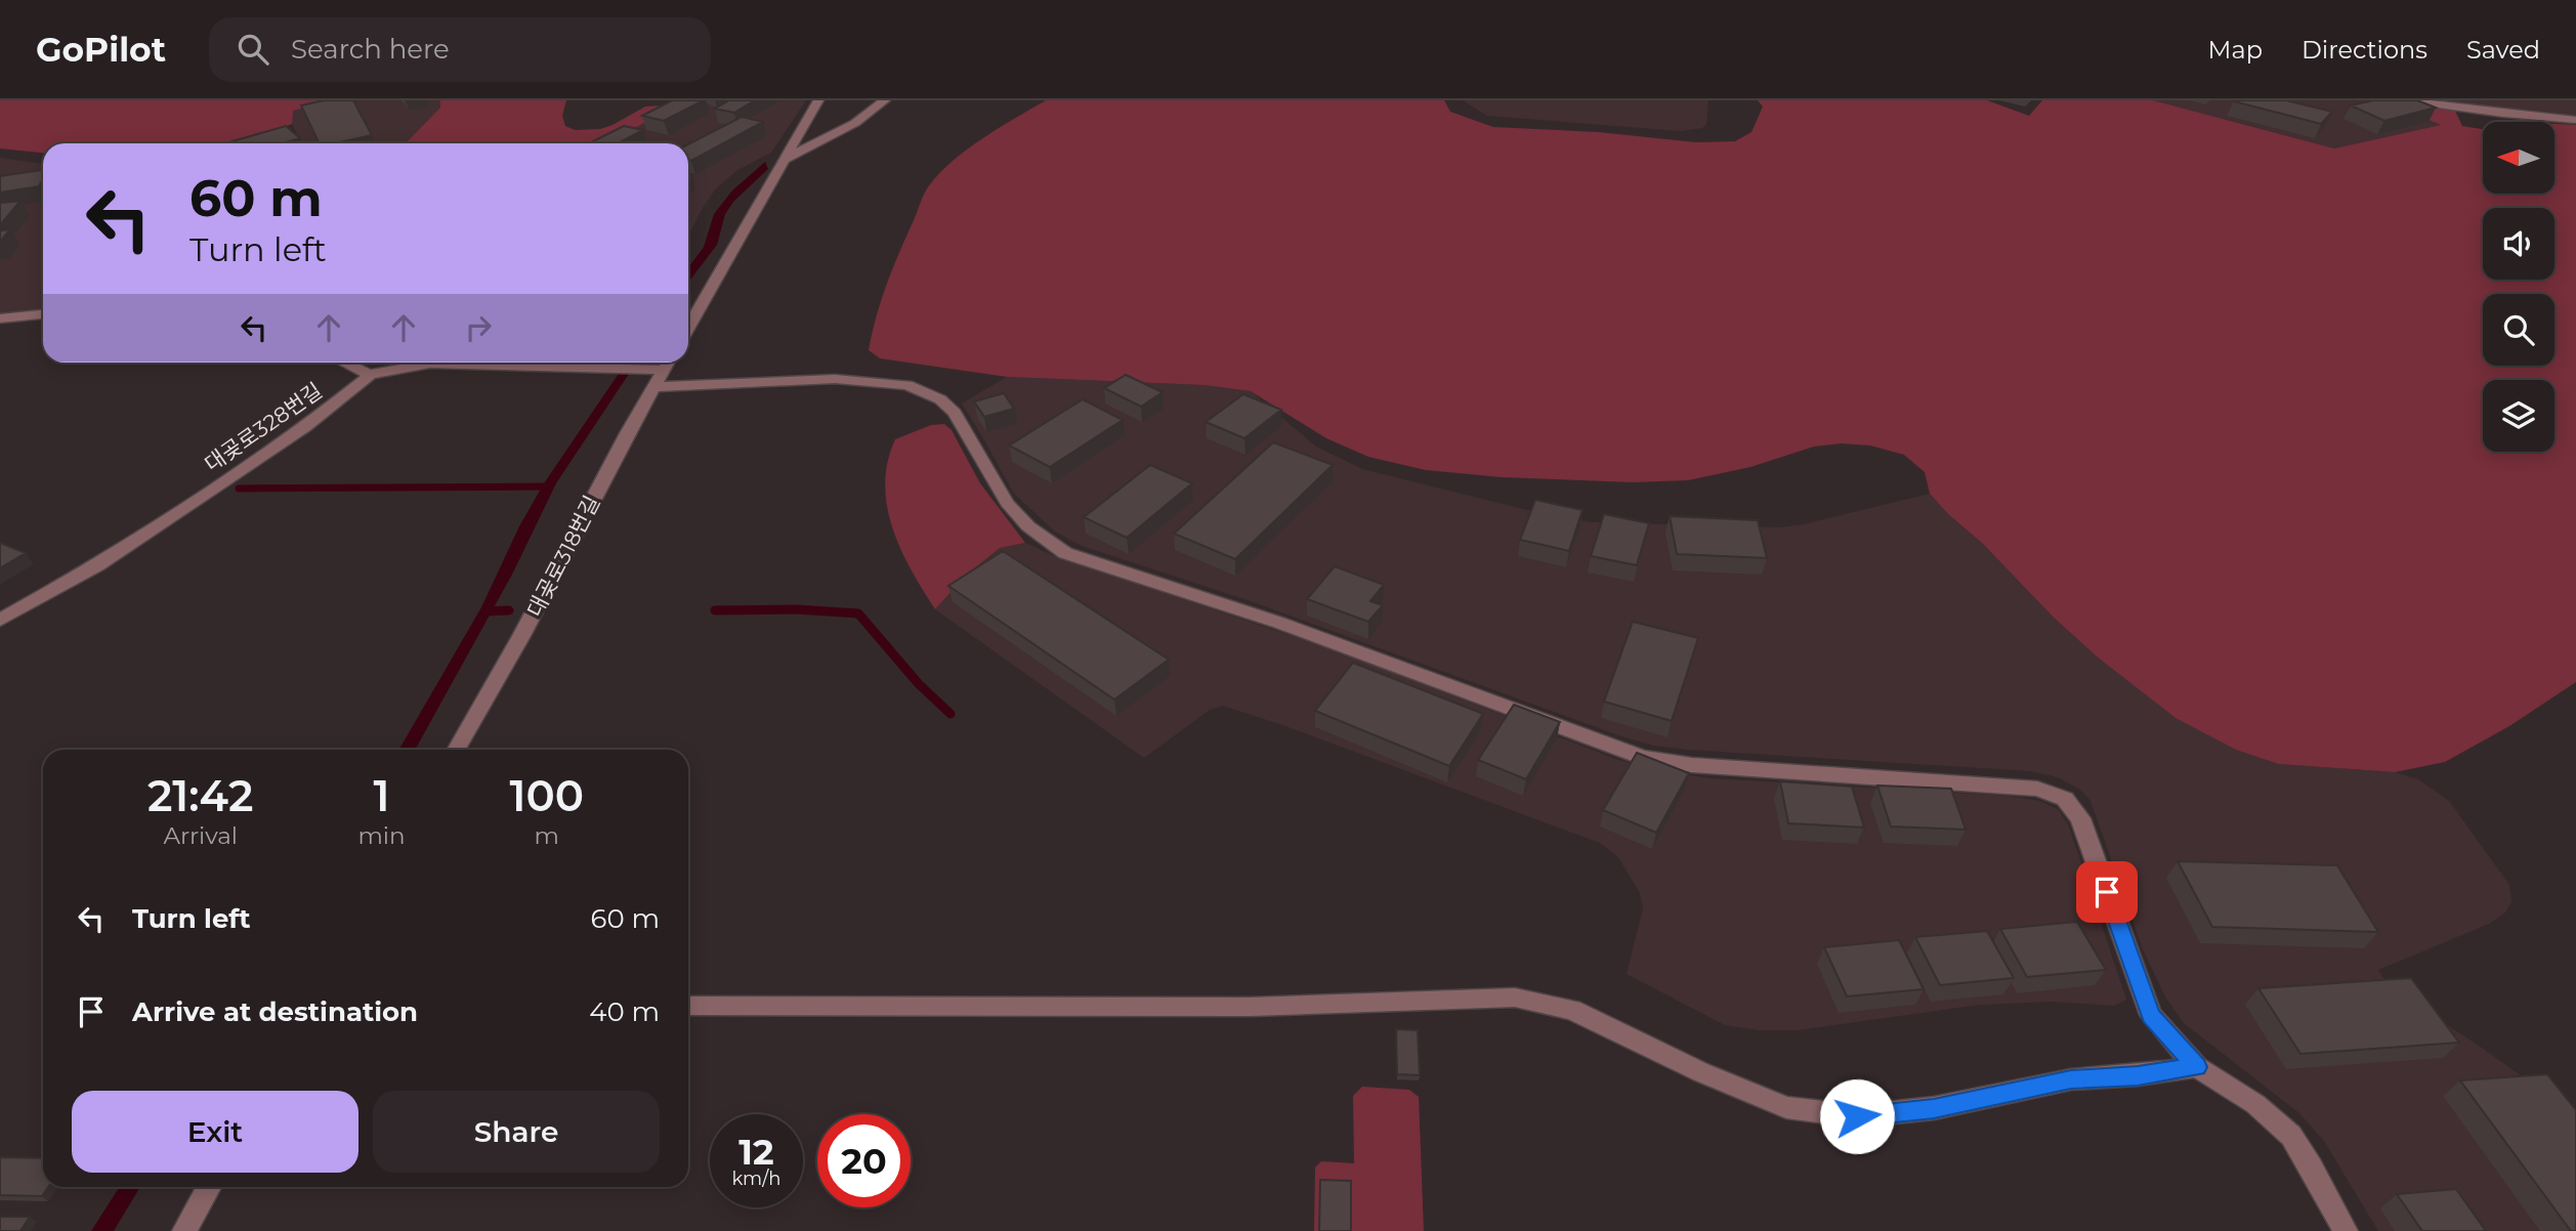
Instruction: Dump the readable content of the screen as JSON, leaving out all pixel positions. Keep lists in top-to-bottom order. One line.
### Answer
{"streets":{"street":["대곶로328번길","대곶로318번길"]},"crossings":[["대곶로328번길","대곶로318번길"]],"north":"left","page":{"header":"GoPilot","search":"Search here","nav":["Map","Directions","Saved"],"turn":["60 m","Turn left"],"eta":["21:42","Arrival","1","min","100","m"],"list":[{"name":"Turn left","value":"60 m"},{"name":"Arrive at destination","value":"40 m"}],"buttons":["Exit","Share"],"speed":"12 km/h","limit":"20"}}
